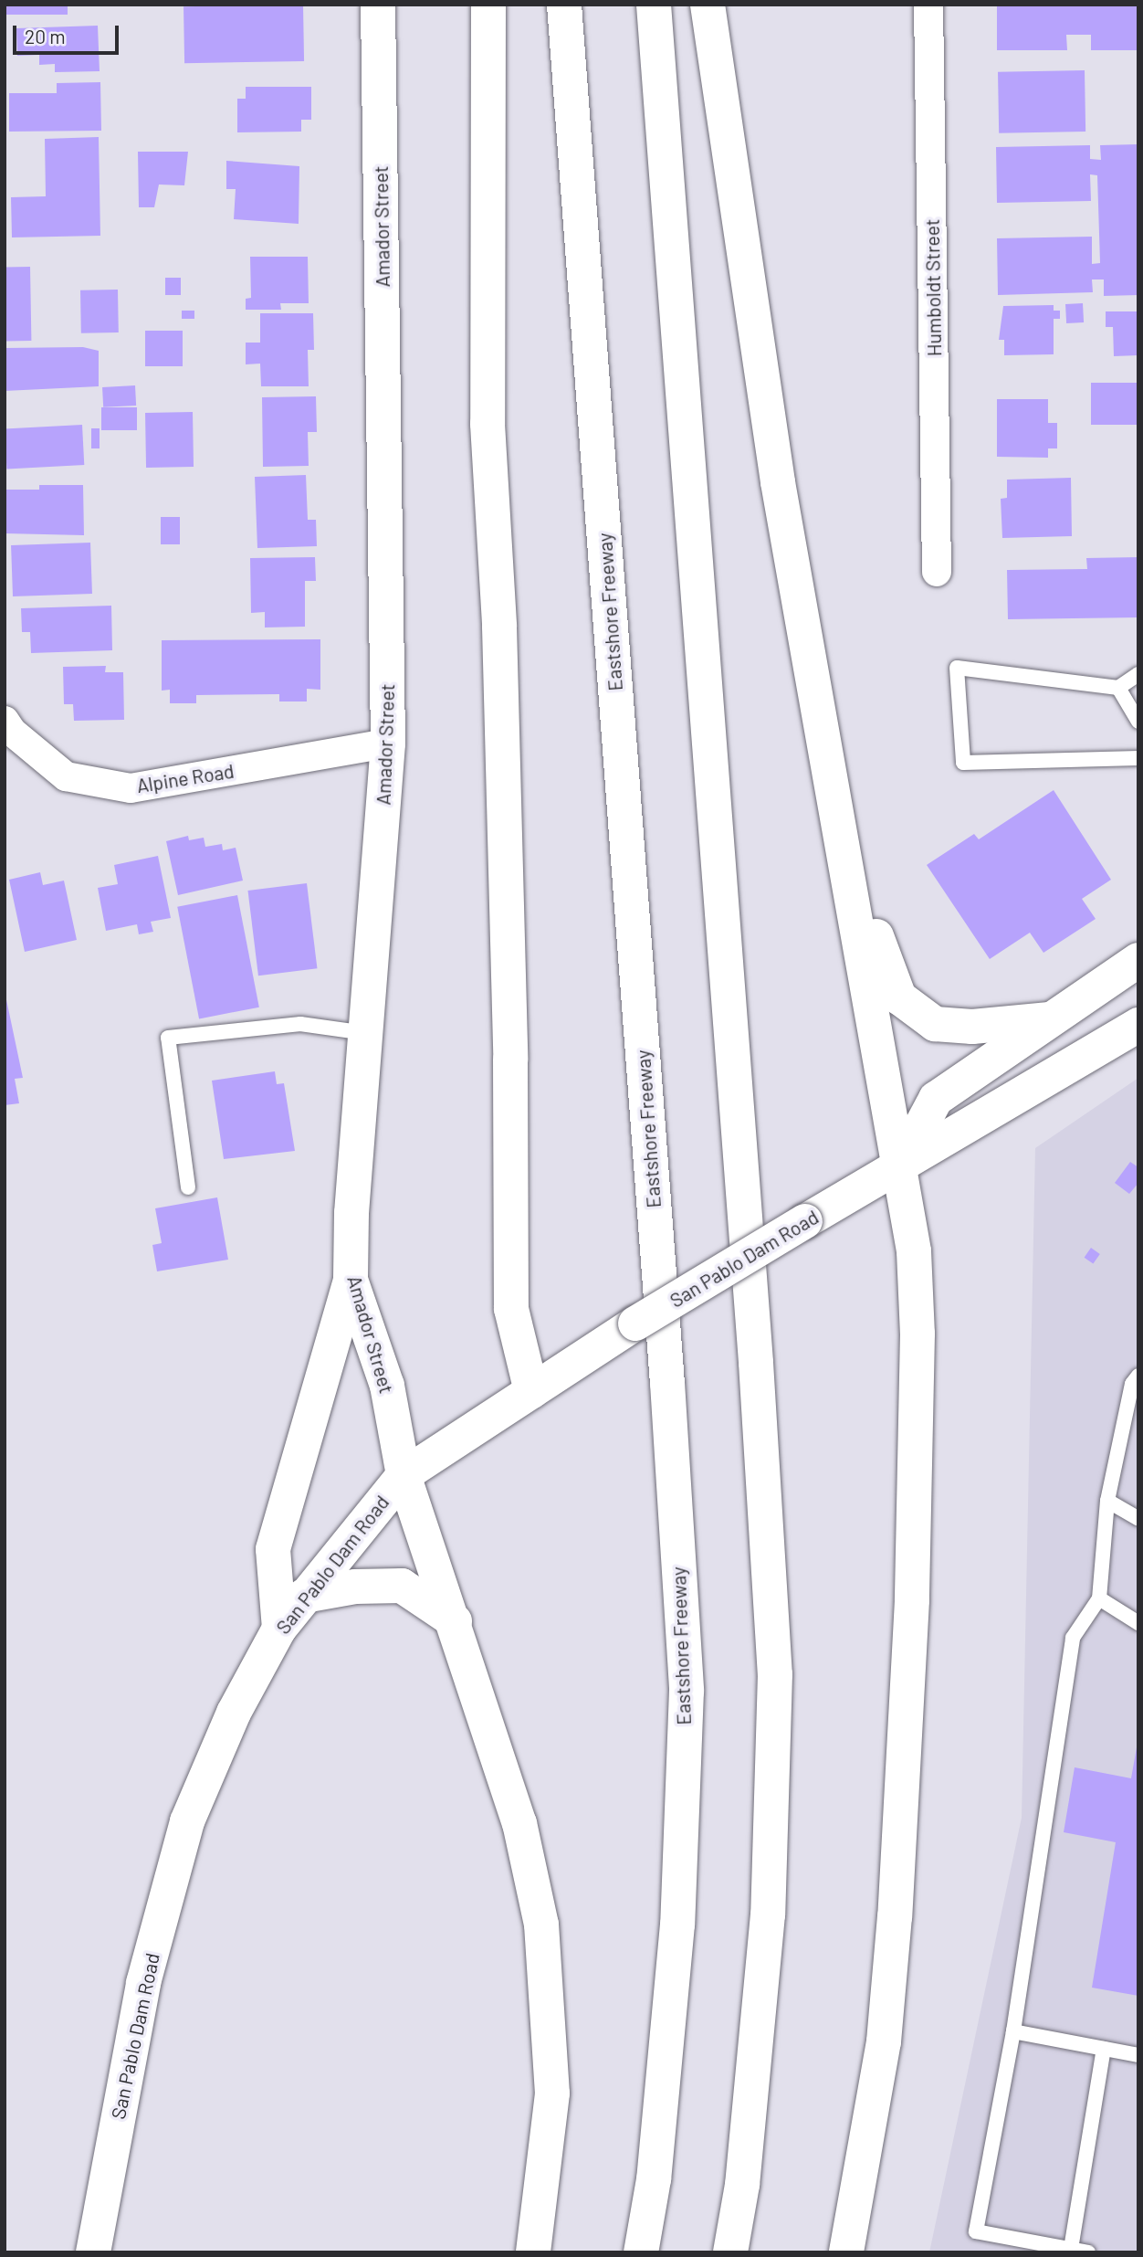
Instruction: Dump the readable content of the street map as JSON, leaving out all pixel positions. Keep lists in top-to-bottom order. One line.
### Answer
{"streets":{"main road":["Amador Street","Eastshore Freeway","San Pablo Dam Road"],"street":["Humboldt Street","Alpine Road"]},"crossings":[["Amador Street","Alpine Road"],["Amador Street","San Pablo Dam Road"]],"scale_bar":"20 m"}
